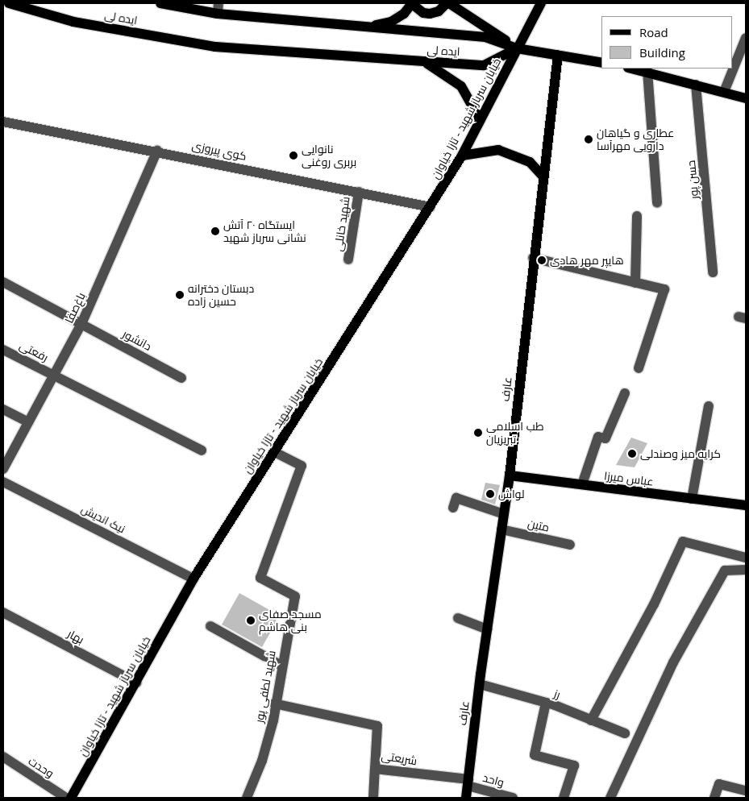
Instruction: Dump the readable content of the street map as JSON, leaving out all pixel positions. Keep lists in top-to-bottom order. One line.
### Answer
{"streets":{"main road":["ایده لى","خیابان سرباز شهید - تازا خیاوان","عارف","عباس میرزا"],"street":["کوی پیروزی","حسن پور","شهید خانلی","باغ‌صفا","دانشور","رفعتی","نیک اندیش","متین","بهار","شهید لطفی پور","رز","شریعتی","وحدت","واحد"]},"crossings":[["ایده لى","خیابان سرباز شهید - تازا خیاوان"],["خیابان سرباز شهید - تازا خیاوان","کوی پیروزی"],["خیابان سرباز شهید - تازا خیاوان","نیک اندیش"],["خیابان سرباز شهید - تازا خیاوان","بهار"],["خیابان سرباز شهید - تازا خیاوان","شهید لطفی پور"],["کوی پیروزی","شهید خانلی"],["کوی پیروزی","باغ‌صفا"],["باغ‌صفا","دانشور"],["باغ‌صفا","رفعتی"],["عارف","عباس میرزا"],["عارف","متین"],["عارف","رز"],["عارف","شریعتی"],["عارف","واحد"],["شهید لطفی پور","شریعتی"],["شریعتی","واحد"]],"places":["عطاری و گیاهان دارویی مهرآسا","نانوایی بربری روغنی","ایستگاه ۲۰ آتش نشانی سرباز شهید","هایپر مهر هادی","دبستان دخترانه حسین زاده","طب اسلامی تبریزیان","کرایه میز وصندلی","لواش","مسجد صفای بنی هاشم"],"legend":["Road","Building"]}
